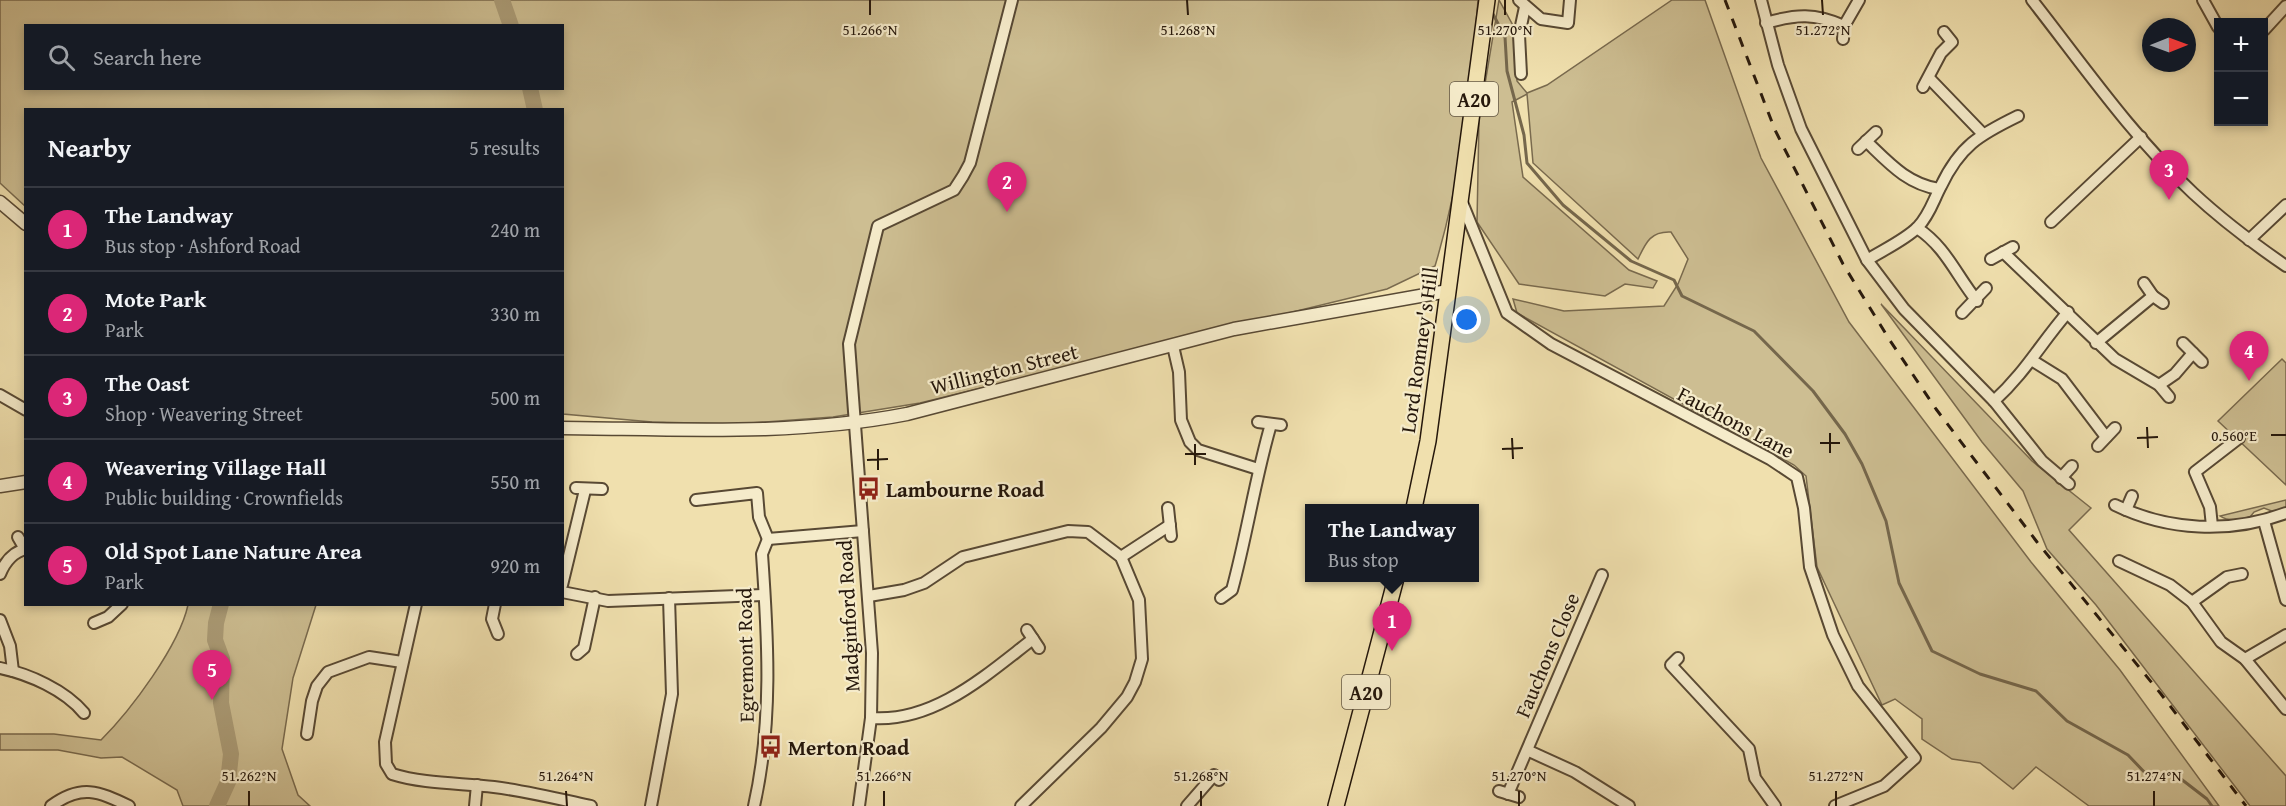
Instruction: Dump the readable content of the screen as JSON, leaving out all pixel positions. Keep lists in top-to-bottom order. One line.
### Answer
{"streets":{"main road":["A20","Lord Romney's Hill"],"street":["Willington Street","Fauchons Lane","Madginford Road","Egremont Road","Fauchons Close"]},"crossings":[["A20","Lord Romney's Hill"],["A20","Fauchons Lane"],["Lord Romney's Hill","Willington Street"],["Lord Romney's Hill","Fauchons Lane"],["Willington Street","Madginford Road"]],"places":{"bus stop":["Lambourne Road","Merton Road"]},"north":"right","page":{"map_buttons":["+","−"],"search":"Search here","heading":["Nearby","5 results"],"pins":["3","2","4","1","5"],"list":[{"mark":"1","name":"The Landway","note":"Bus stop · Ashford Road","value":"240 m"},{"mark":"2","name":"Mote Park","note":"Park","value":"330 m"},{"mark":"3","name":"The Oast","note":"Shop · Weavering Street","value":"500 m"},{"mark":"4","name":"Weavering Village Hall","note":"Public building · Crownfields","value":"550 m"},{"mark":"5","name":"Old Spot Lane Nature Area","note":"Park","value":"920 m"}],"popup":["The Landway","Bus stop"]},"coordinates":["51.266°N","51.268°N","51.270°N","51.272°N","0.560°E","51.262°N","51.264°N","51.274°N"]}
